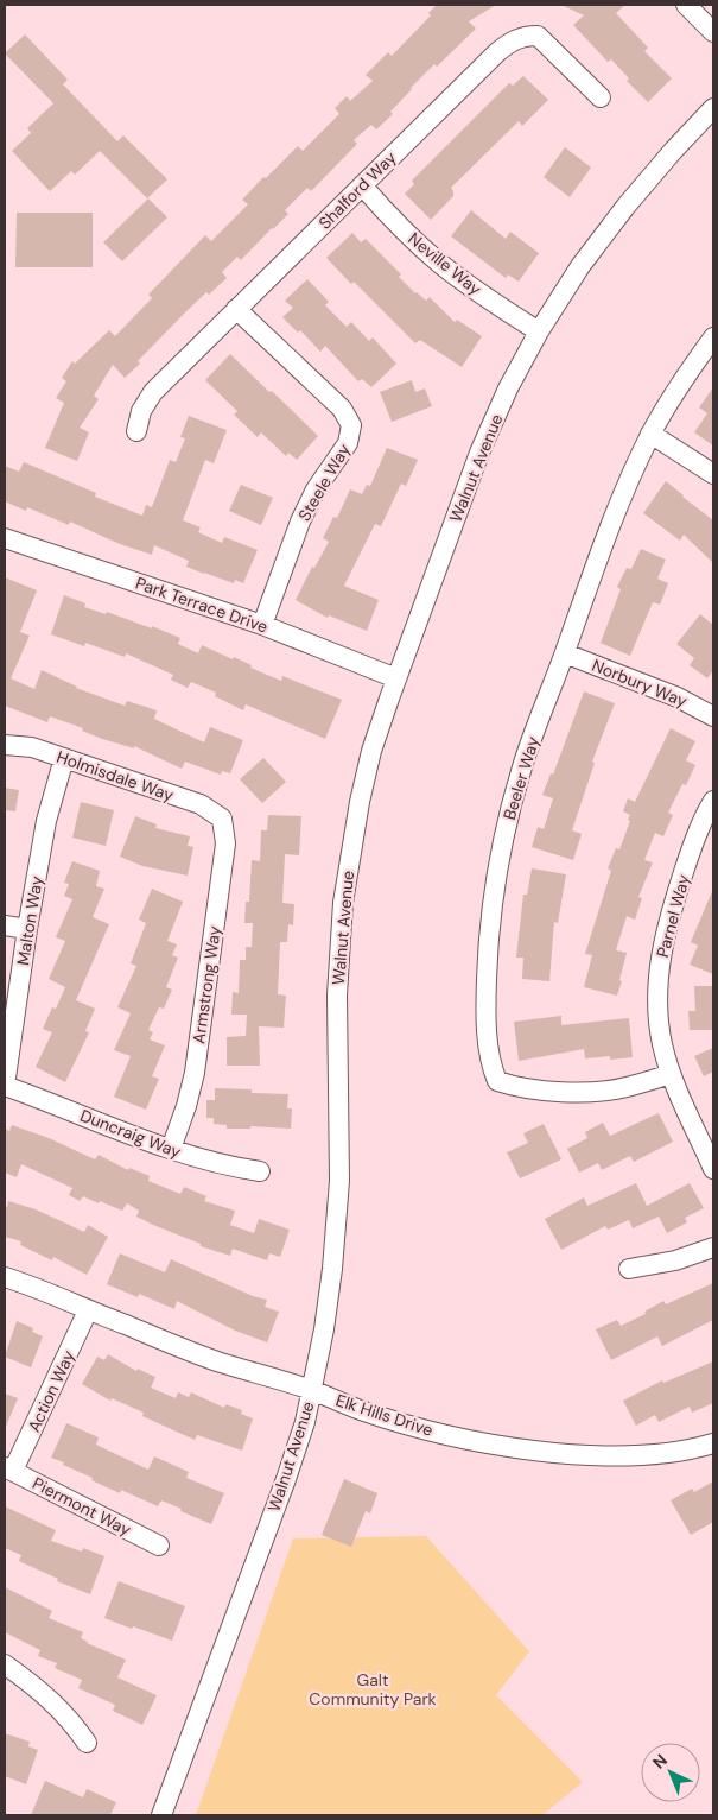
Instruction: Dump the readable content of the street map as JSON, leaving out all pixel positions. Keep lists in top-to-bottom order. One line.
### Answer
{"streets":{"street":["Shalford Way","Neville Way","Walnut Avenue","Steele Way","Park Terrace Drive","Norbury Way","Holmisdale Way","Beeler Way","Parnel Way","Malton Way","Armstrong Way","Duncraig Way","Action Way","Elk Hills Drive","Piermont Way"]},"crossings":[["Shalford Way","Neville Way"],["Shalford Way","Steele Way"],["Neville Way","Walnut Avenue"],["Walnut Avenue","Park Terrace Drive"],["Walnut Avenue","Elk Hills Drive"],["Steele Way","Park Terrace Drive"],["Norbury Way","Beeler Way"],["Holmisdale Way","Malton Way"],["Holmisdale Way","Armstrong Way"],["Beeler Way","Parnel Way"],["Malton Way","Duncraig Way"],["Armstrong Way","Duncraig Way"],["Action Way","Elk Hills Drive"],["Action Way","Piermont Way"]],"parks":["Galt Community Park"],"north":"top left"}
